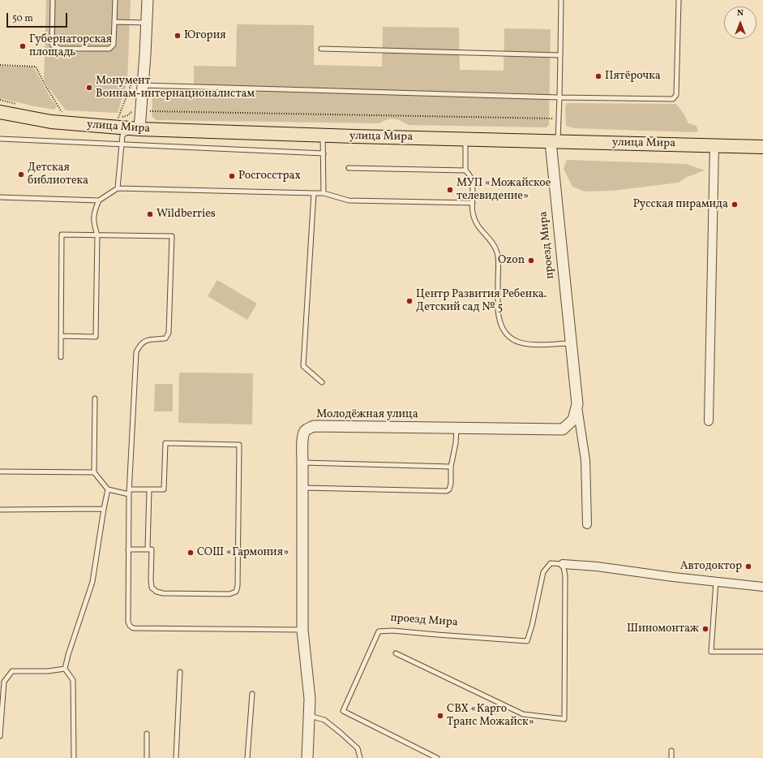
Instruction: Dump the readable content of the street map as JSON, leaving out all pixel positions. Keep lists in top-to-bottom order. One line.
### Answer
{"streets":{"main road":["улица Мира"],"street":["проезд Мира","Молодёжная улица"]},"crossings":[["улица Мира","проезд Мира"],["проезд Мира","Молодёжная улица"]],"places":["Югория","Губернаторская площадь","Пятёрочка","Монумент Воинам-интернационалистам","Детская библиотека","Росгосстрах","МУП «Можайское телевидение»","Русская пирамида","Wildberries","Ozon","Центр Развития Ребенка. Детский сад № 5","СОШ «Гармония»","Автодоктор","Шиномонтаж","СВХ «Карго Транс Можайск»"],"scale_bar":"50 m","north":"top"}
